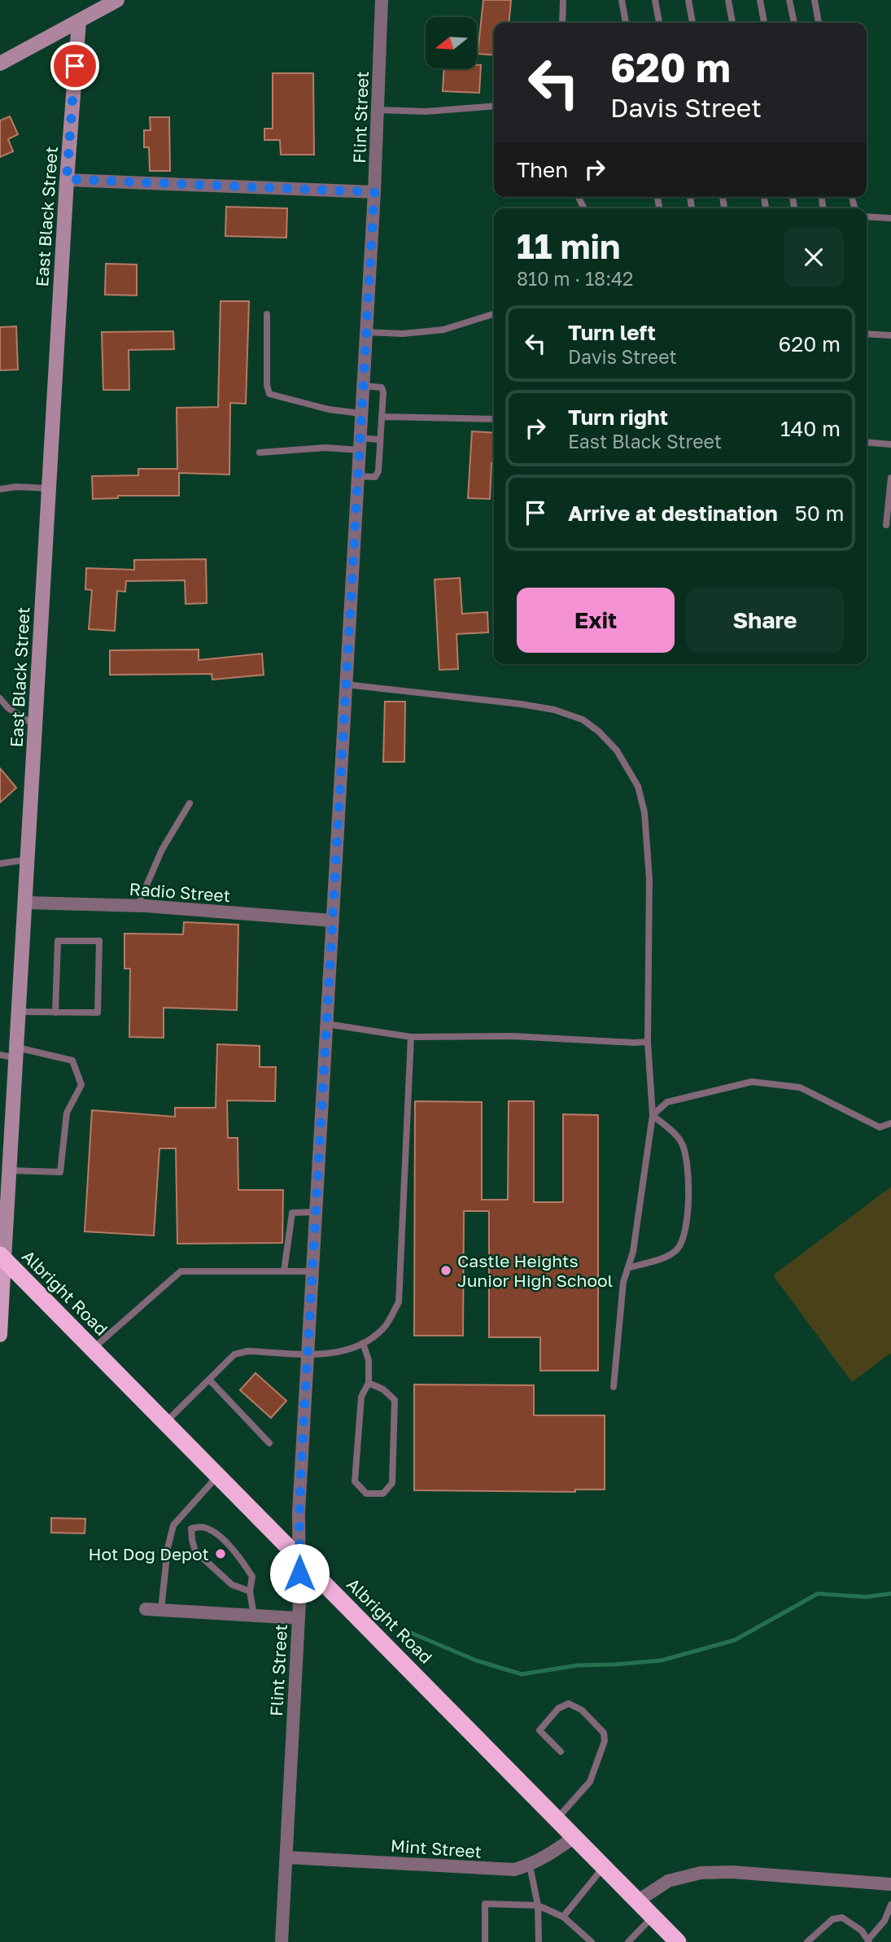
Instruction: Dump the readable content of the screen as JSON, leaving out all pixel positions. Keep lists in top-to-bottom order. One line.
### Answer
{"streets":{"highway":["Albright Road"],"main road":["East Black Street"],"street":["Flint Street","Radio Street","Mint Street"]},"crossings":[["Flint Street","Radio Street"],["Flint Street","Albright Road"],["Flint Street","Mint Street"],["East Black Street","Radio Street"],["East Black Street","Albright Road"],["Albright Road","Mint Street"]],"places":["Castle Heights Junior High School","Hot Dog Depot"],"north":"left","page":{"turn":["620 m","Davis Street"],"then":"Then","heading":["11 min","810 m · 18:42"],"list":[{"name":"Turn left","note":"Davis Street","value":"620 m"},{"name":"Turn right","note":"East Black Street","value":"140 m"},{"name":"Arrive at destination","value":"50 m"}],"buttons":["Exit","Share"]}}
